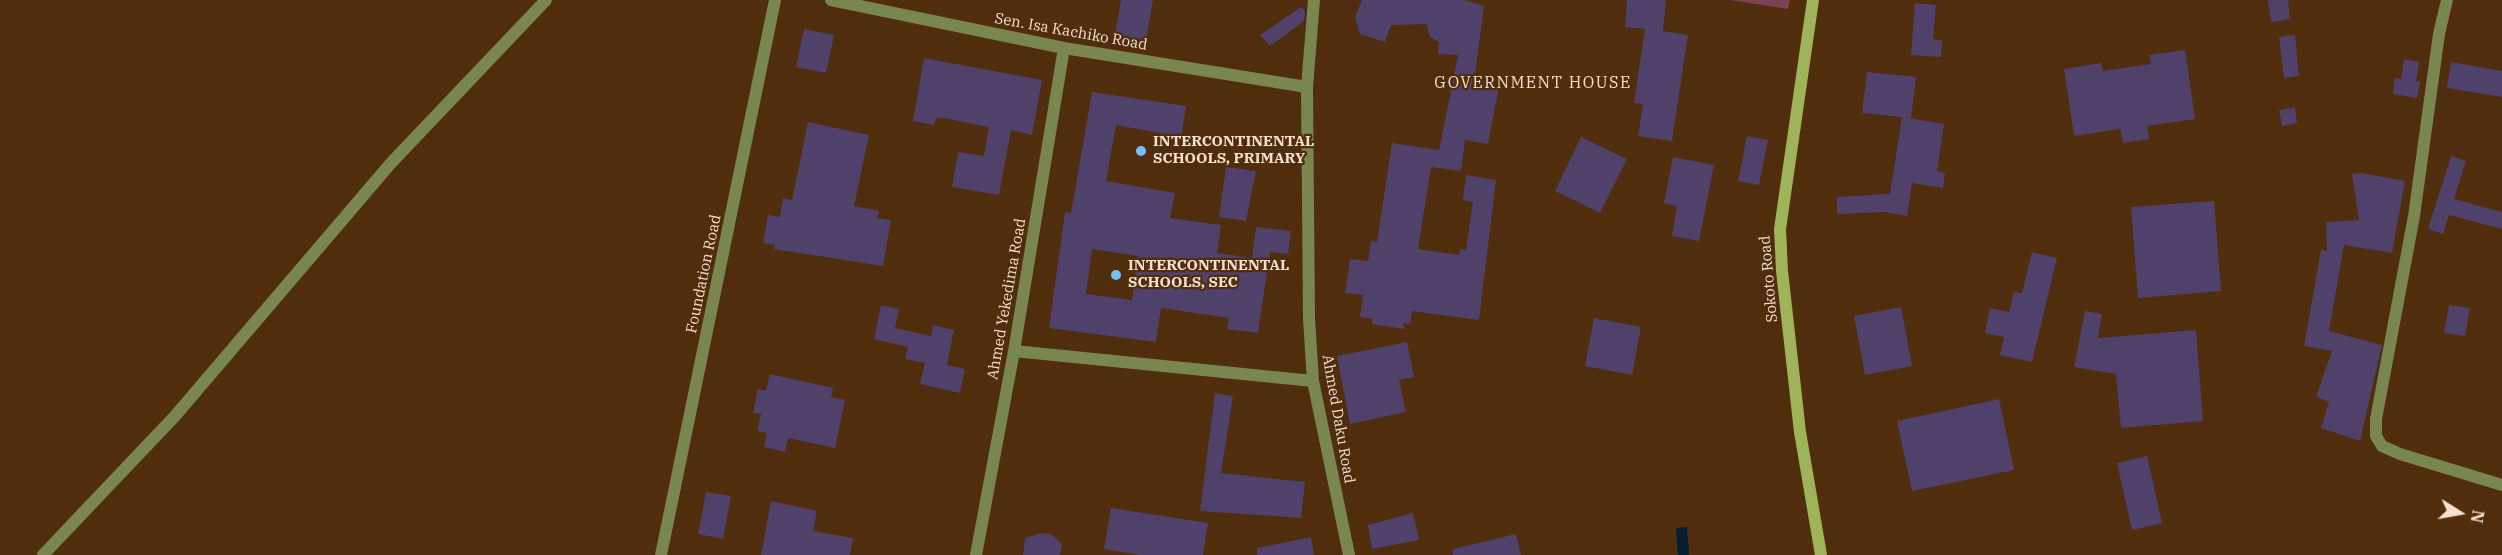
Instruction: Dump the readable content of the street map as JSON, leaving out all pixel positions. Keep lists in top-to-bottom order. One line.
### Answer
{"streets":{"street":["Sen. Isa Kachiko Road","Foundation Road","Sokoto Road","Ahmed Yekedima Road","Ahmed Daku Road"]},"crossings":[["Sen. Isa Kachiko Road","Ahmed Yekedima Road"],["Sen. Isa Kachiko Road","Ahmed Daku Road"]],"districts":["GOVERNMENT HOUSE"],"places":["INTERCONTINENTAL SCHOOLS, PRIMARY","INTERCONTINENTAL SCHOOLS, SEC"],"north":"right"}
